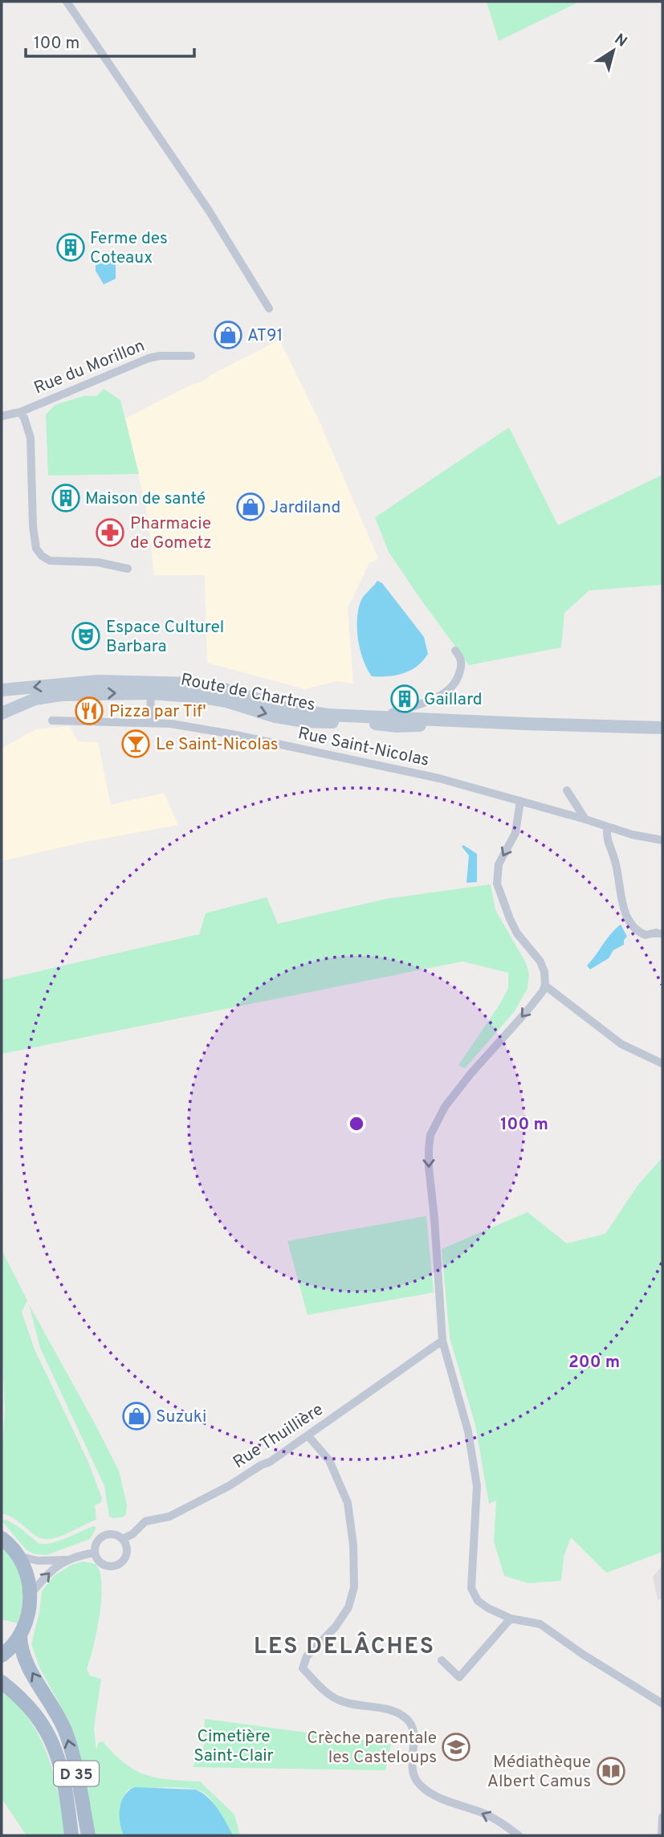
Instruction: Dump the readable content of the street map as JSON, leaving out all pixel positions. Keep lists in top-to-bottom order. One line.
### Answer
{"streets":{"main road":["Route de Chartres","D 35"],"street":["Rue du Morillon","Rue Saint-Nicolas","Rue Thuillière"]},"districts":["LES DELÂCHES"],"parks":["Cimetière Saint-Clair"],"places":{"building":["Ferme des Coteaux","Maison de santé","Gaillard"],"shop":["AT91","Jardiland","Suzuki"],"pharmacy":["Pharmacie de Gometz"],"theatre":["Espace Culturel Barbara"],"restaurant":["Pizza par Tif'"],"bar":["Le Saint-Nicolas"],"school or university":["Crèche parentale les Casteloups"],"library":["Médiathèque Albert Camus"]},"scale_bar":"100 m","north":"top right","rings":["100 m","200 m"]}
